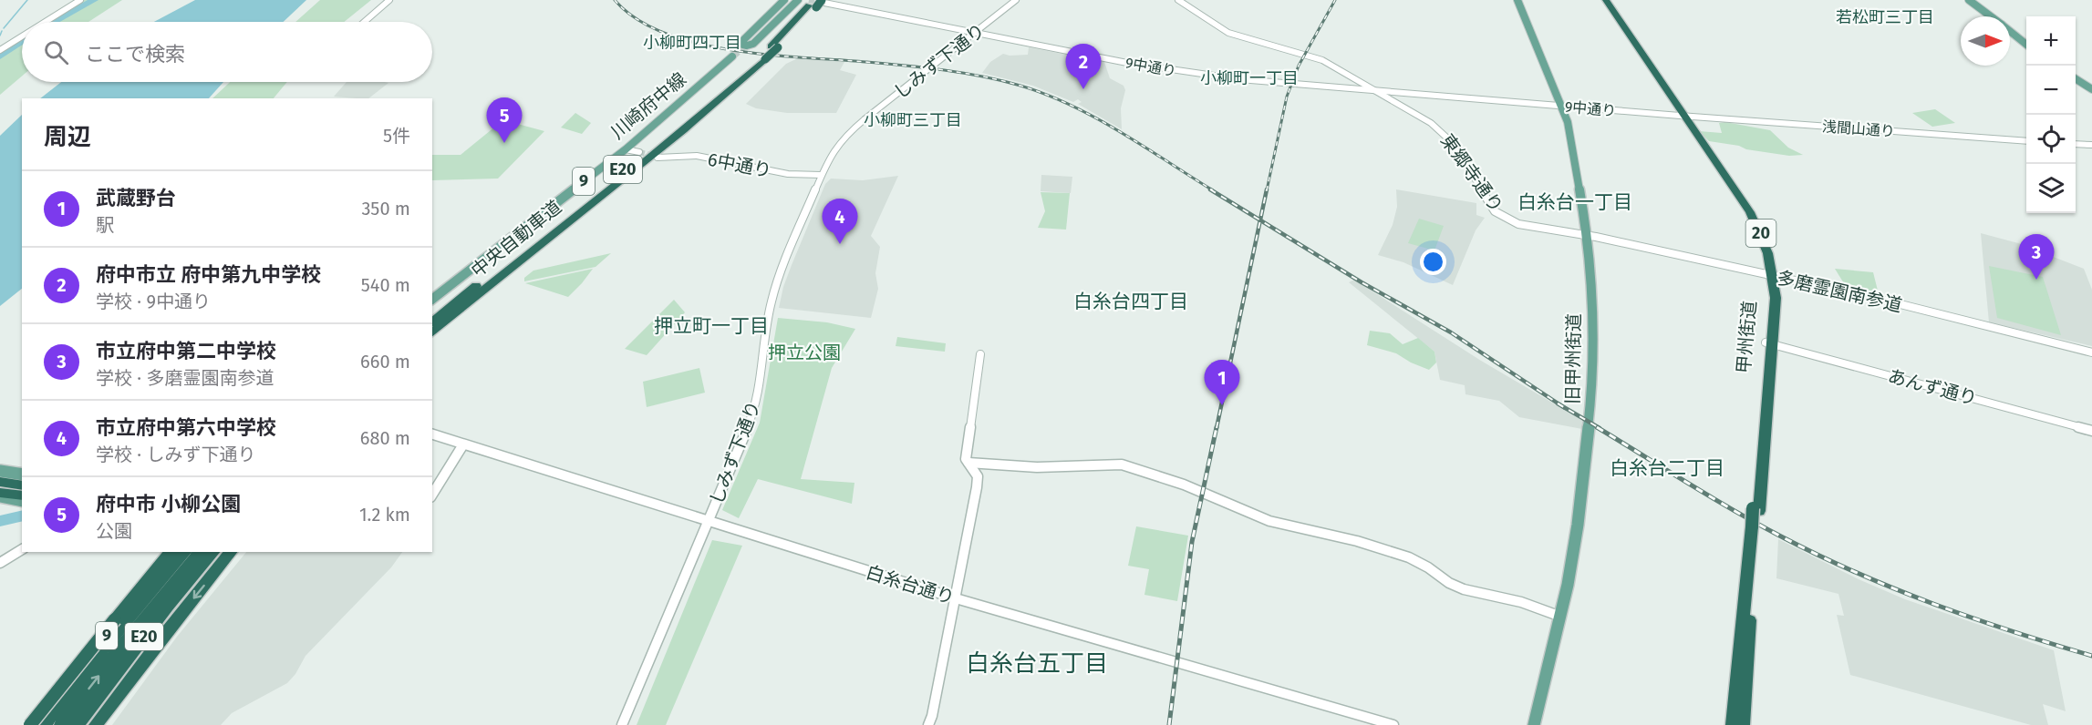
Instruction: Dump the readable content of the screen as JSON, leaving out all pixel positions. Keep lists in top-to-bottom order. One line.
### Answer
{"streets":{"highway":["E20","20","中央自動車道","甲州街道"],"main road":["川崎府中線","9","旧甲州街道"],"street":["しみず下通り","9中通り","浅間山通り","6中通り","東郷寺通り","多磨霊園南参道","あんず通り","白糸台通り"]},"crossings":[["しみず下通り","9中通り"],["しみず下通り","6中通り"],["しみず下通り","白糸台通り"],["9中通り","浅間山通り"],["9中通り","東郷寺通り"],["9中通り","中央自動車道"],["9中通り","甲州街道"],["9中通り","旧甲州街道"],["浅間山通り","甲州街道"],["東郷寺通り","多磨霊園南参道"],["東郷寺通り","旧甲州街道"],["多磨霊園南参道","甲州街道"],["多磨霊園南参道","旧甲州街道"],["甲州街道","あんず通り"]],"districts":["若松町三丁目","小柳町四丁目","小柳町一丁目","小柳町三丁目","白糸台一丁目","白糸台四丁目","押立町一丁目","白糸台二丁目","白糸台五丁目"],"parks":["押立公園"],"north":"right","page":{"map_buttons":["+","−"],"search":"ここで検索","pins":["2","5","4","3","1"],"heading":["周辺","5件"],"list":[{"mark":"1","name":"武蔵野台","note":"駅","value":"350 m"},{"mark":"2","name":"府中市立 府中第九中学校","note":"学校 · 9中通り","value":"540 m"},{"mark":"3","name":"市立府中第二中学校","note":"学校 · 多磨霊園南参道","value":"660 m"},{"mark":"4","name":"市立府中第六中学校","note":"学校 · しみず下通り","value":"680 m"},{"mark":"5","name":"府中市 小柳公園","note":"公園","value":"1.2 km"}]}}
